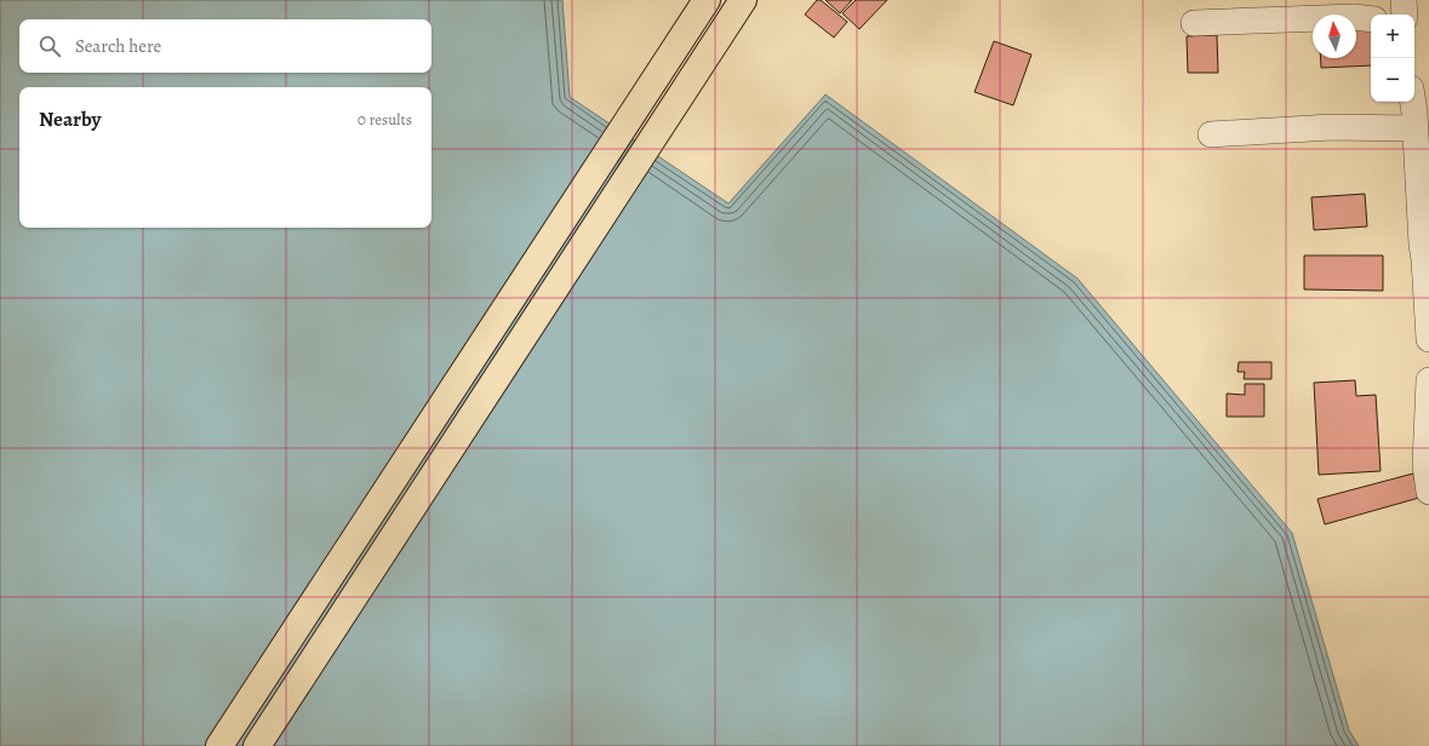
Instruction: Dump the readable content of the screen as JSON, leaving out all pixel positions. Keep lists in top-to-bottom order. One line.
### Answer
{"north":"top","page":{"map_buttons":["+","−"],"search":"Search here","heading":["Nearby","0 results"]}}
